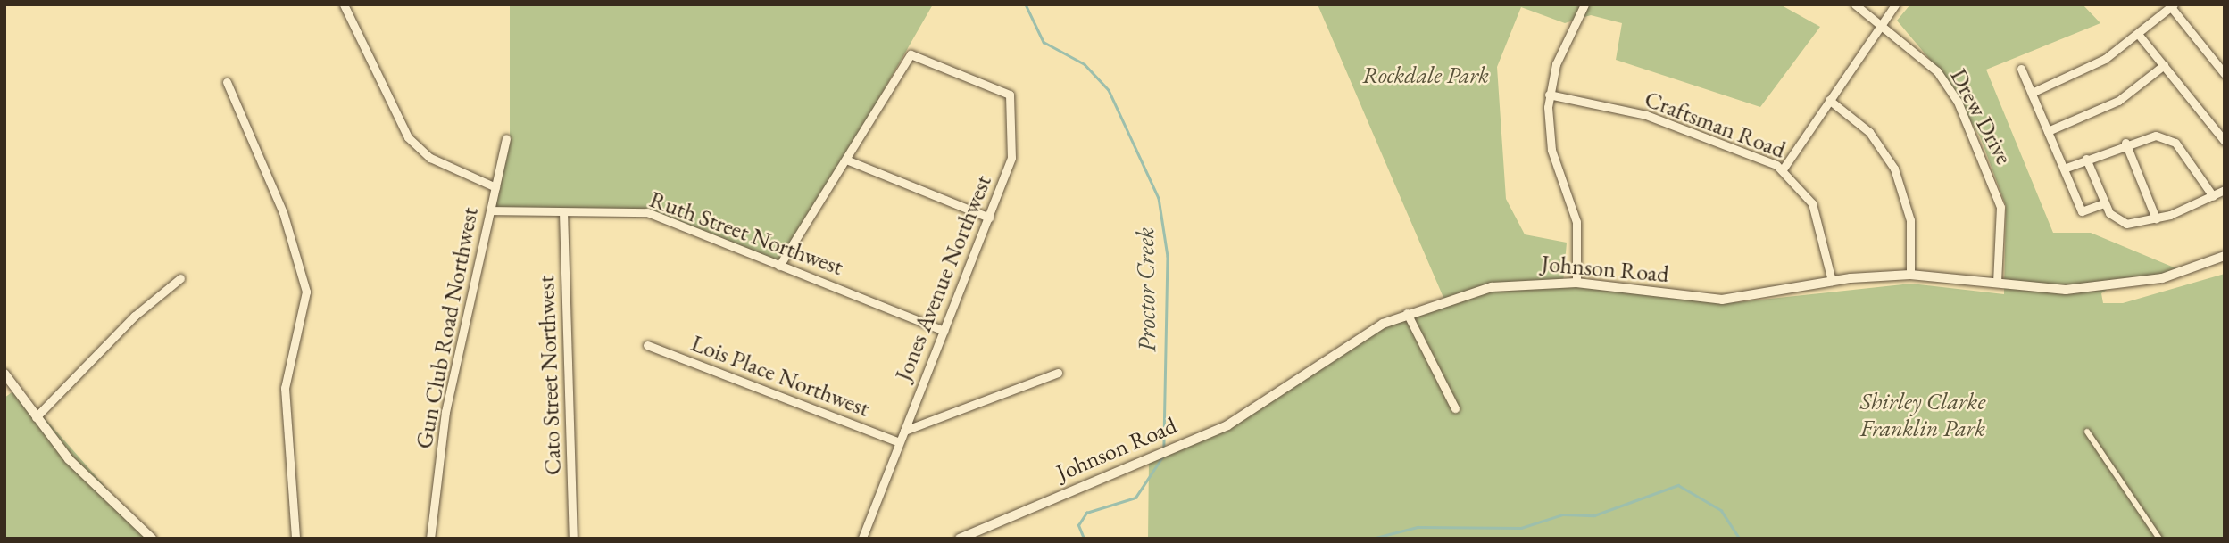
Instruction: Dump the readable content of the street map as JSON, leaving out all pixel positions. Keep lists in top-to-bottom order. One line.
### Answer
{"streets":{"street":["Drew Drive","Craftsman Road","Ruth Street Northwest","Johnson Road","Jones Avenue Northwest","Gun Club Road Northwest","Cato Street Northwest","Lois Place Northwest"]},"crossings":[["Drew Drive","Johnson Road"],["Craftsman Road","Johnson Road"],["Ruth Street Northwest","Jones Avenue Northwest"],["Ruth Street Northwest","Gun Club Road Northwest"],["Ruth Street Northwest","Cato Street Northwest"],["Jones Avenue Northwest","Lois Place Northwest"]],"water":["Proctor Creek"],"parks":["Rockdale Park","Shirley Clarke Franklin Park"]}
